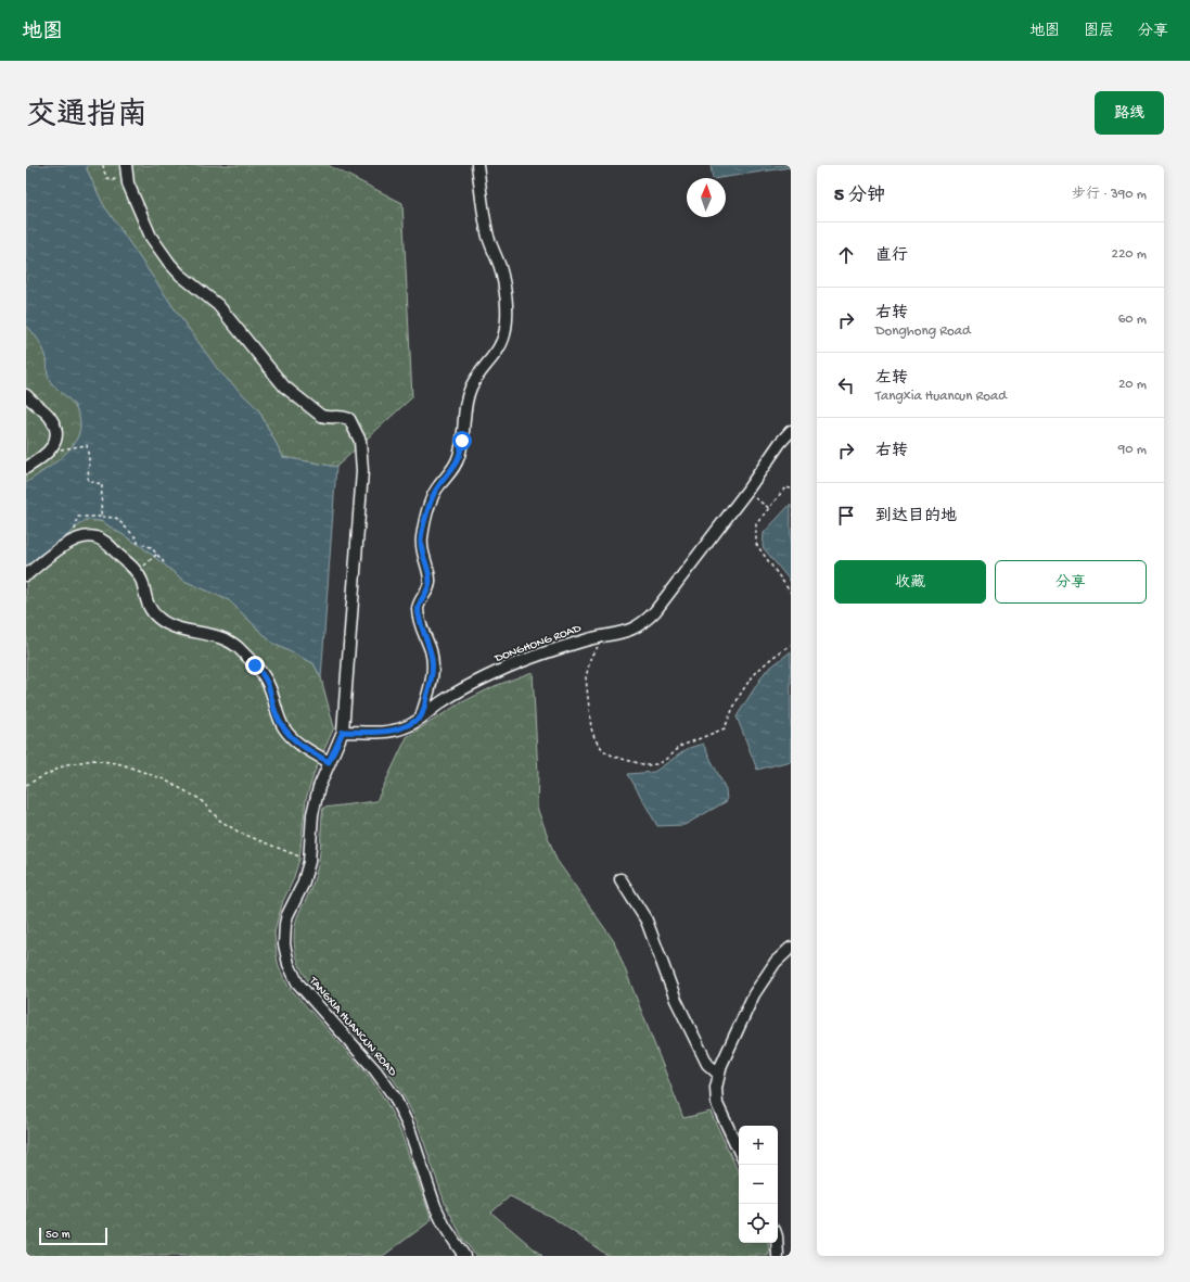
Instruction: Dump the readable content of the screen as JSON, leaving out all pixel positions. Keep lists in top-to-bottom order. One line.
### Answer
{"streets":{"street":["DONGHONG ROAD","TANGXIA HUANCUN ROAD"]},"crossings":[["DONGHONG ROAD","TANGXIA HUANCUN ROAD"]],"scale_bar":"50 m","north":"top","page":{"header":"地图","nav":["地图","图层","分享"],"title":"交通指南","buttons":["路线",["收藏","分享"]],"heading":["5 分钟","步行 · 390 m"],"list":[["直行","220 m"],["右转","Donghong Road","60 m"],["左转","Tangxia Huancun Road","20 m"],["右转","90 m"],"到达目的地"],"map_buttons":["+","−"],"scale":"50 m"}}
